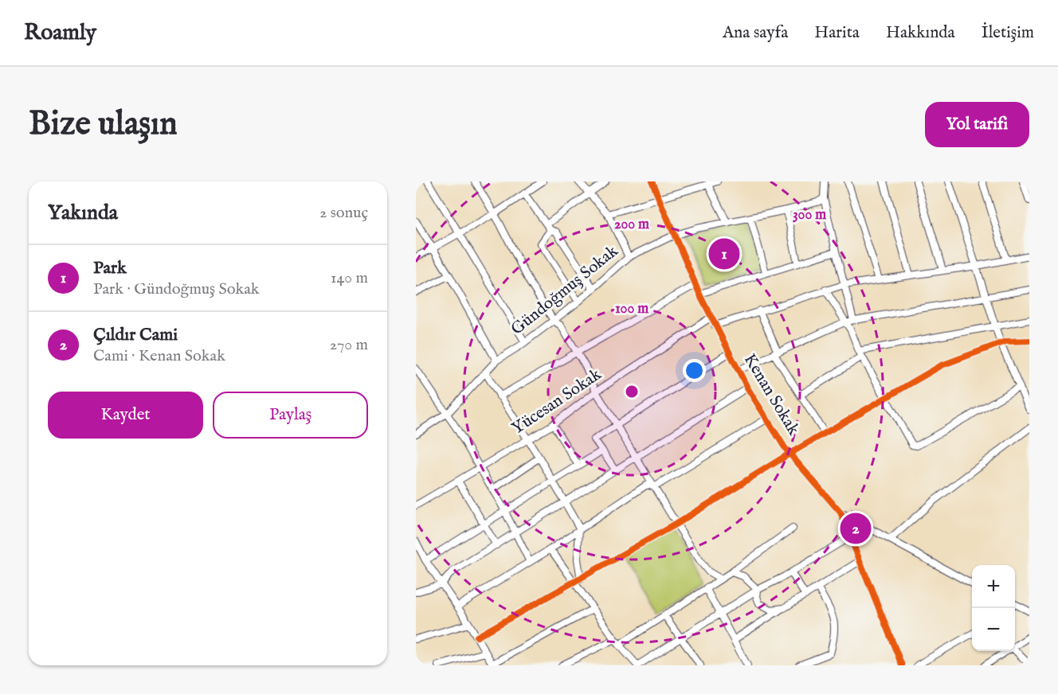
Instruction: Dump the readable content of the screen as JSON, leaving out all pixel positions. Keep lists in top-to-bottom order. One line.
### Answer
{"streets":{"street":["Gündoğmuş Sokak","Kenan Sokak","Yücesan Sokak"]},"crossings":[["Gündoğmuş Sokak","Kenan Sokak"],["Kenan Sokak","Yücesan Sokak"]],"page":{"header":"Roamly","nav":["Ana sayfa","Harita","Hakkında","İletişim"],"buttons":["Yol tarifi",["Kaydet","Paylaş"]],"title":"Bize ulaşın","heading":["Yakında","2 sonuç"],"pins":["1","2"],"list":[{"mark":"1","name":"Park","note":"Park · Gündoğmuş Sokak","value":"140 m"},{"mark":"2","name":"Çıldır Cami","note":"Cami · Kenan Sokak","value":"270 m"}],"map_buttons":["+","−"]},"rings":["300 m","200 m","100 m"]}
